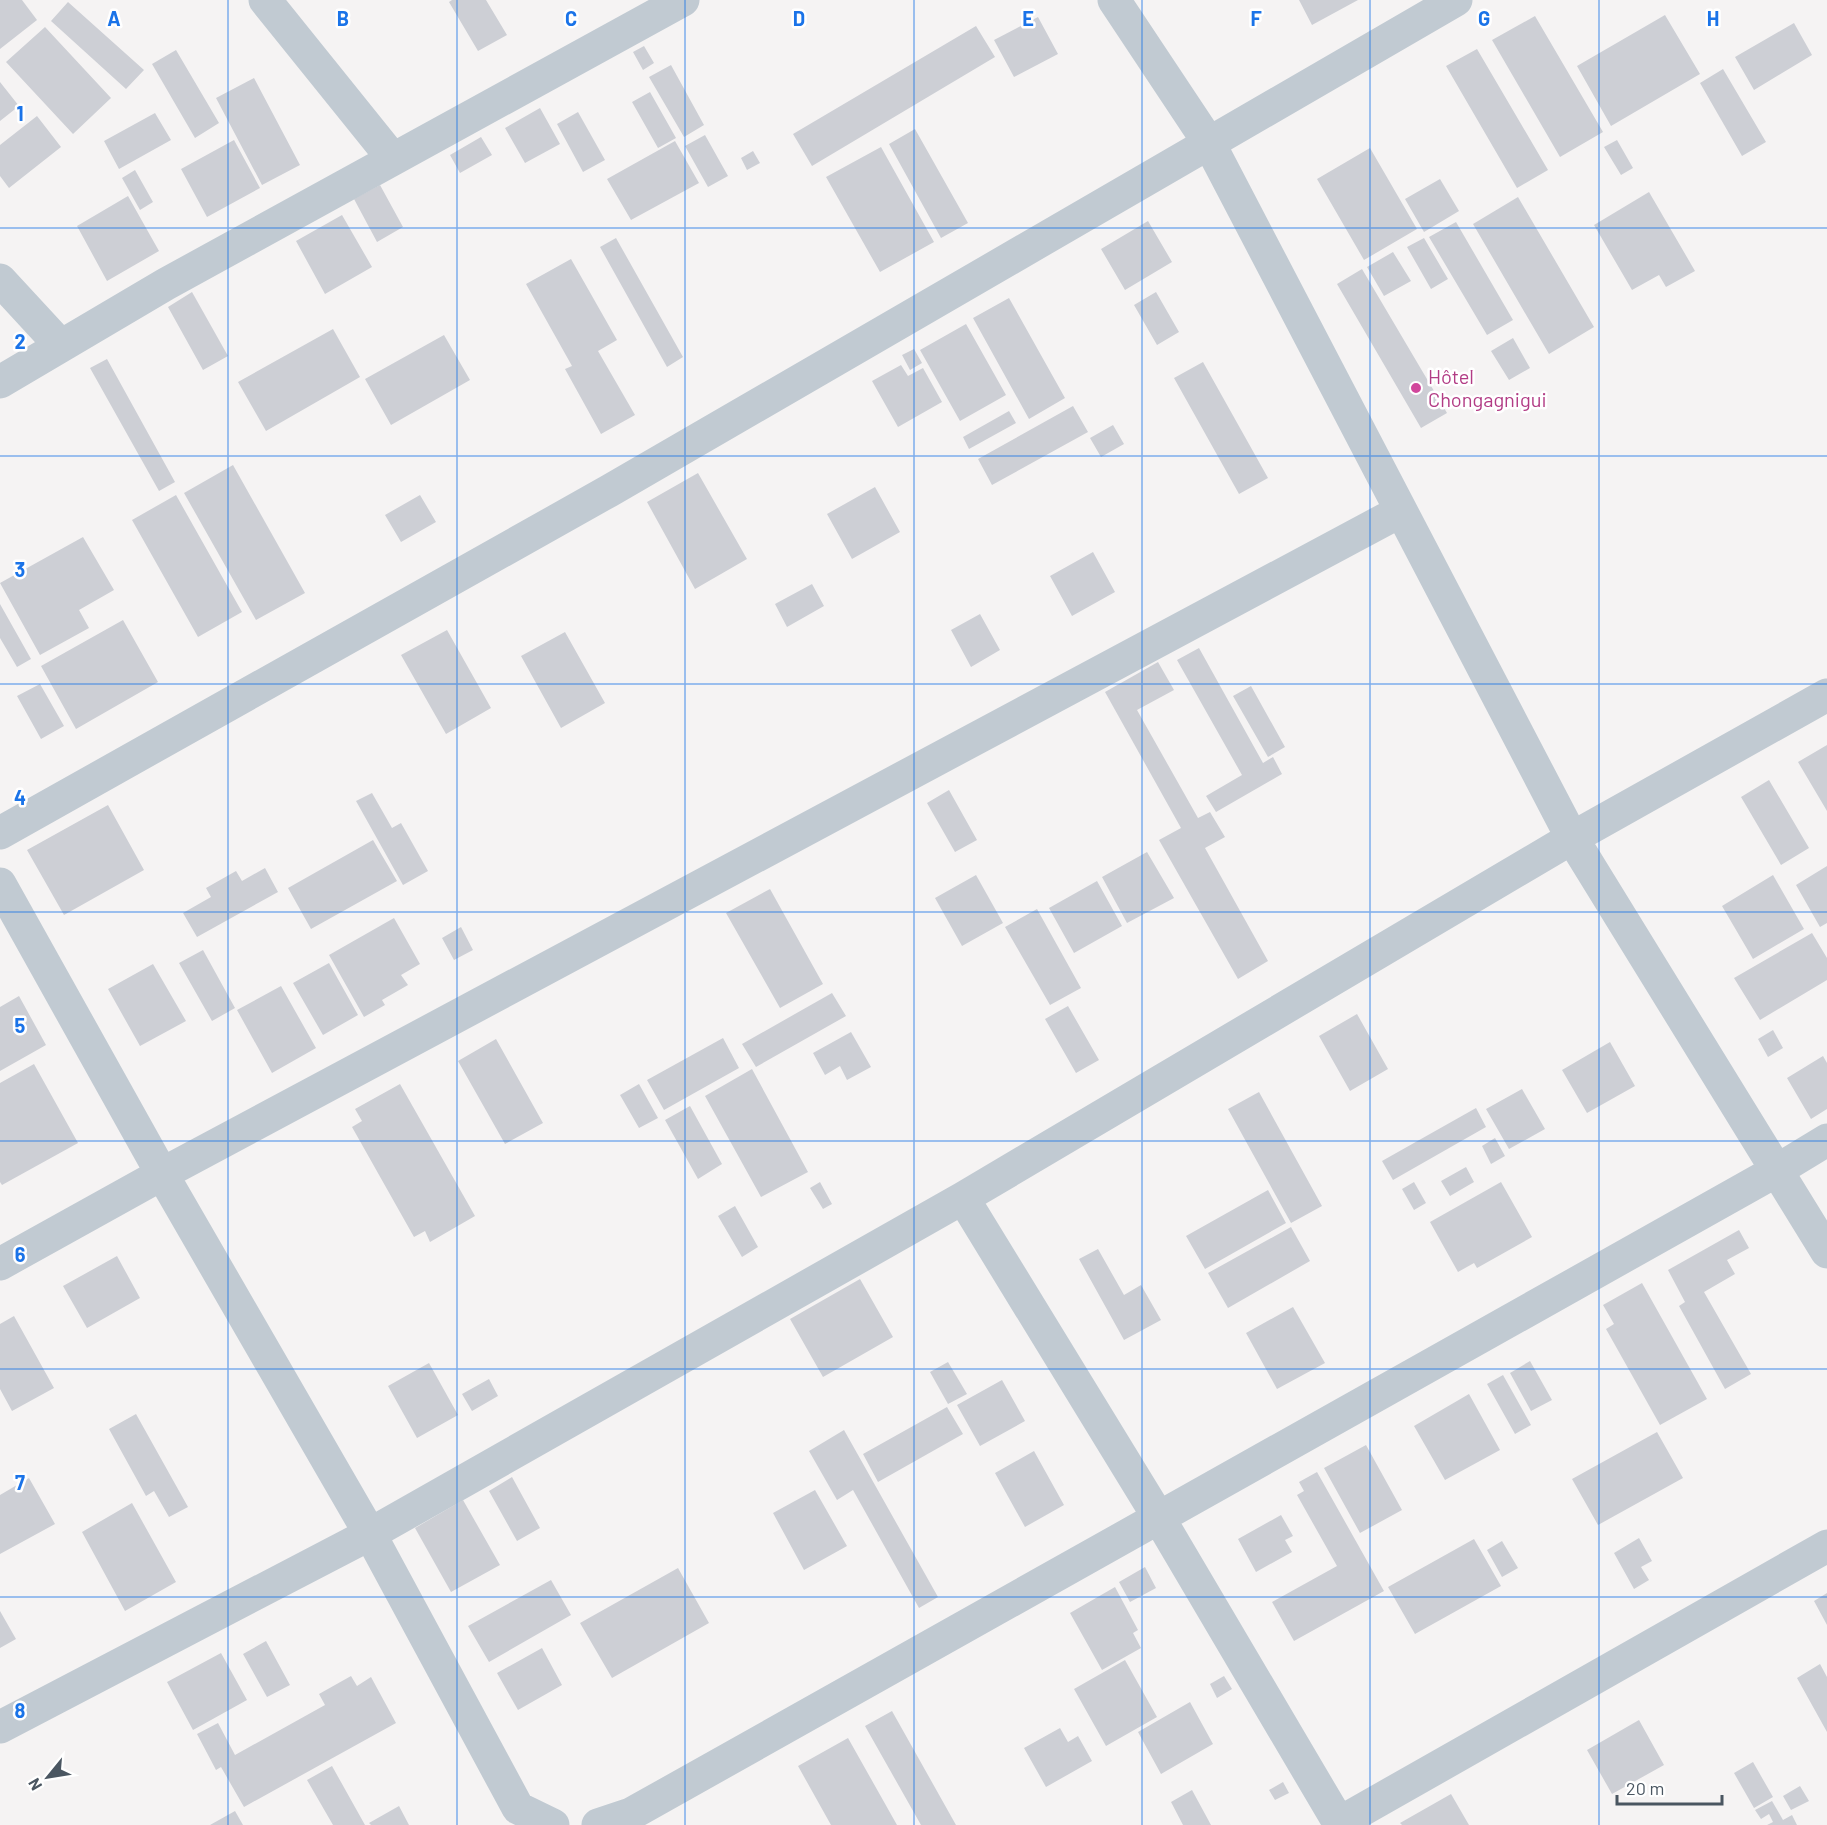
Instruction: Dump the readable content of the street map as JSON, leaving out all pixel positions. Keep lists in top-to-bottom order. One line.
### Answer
{"places":["Hôtel Chongagnigui"],"scale_bar":"20 m","north":"bottom left","grid":{"columns":["A","B","C","D","E","F","G","H"],"rows":["1","2","3","4","5","6","7","8"]}}
